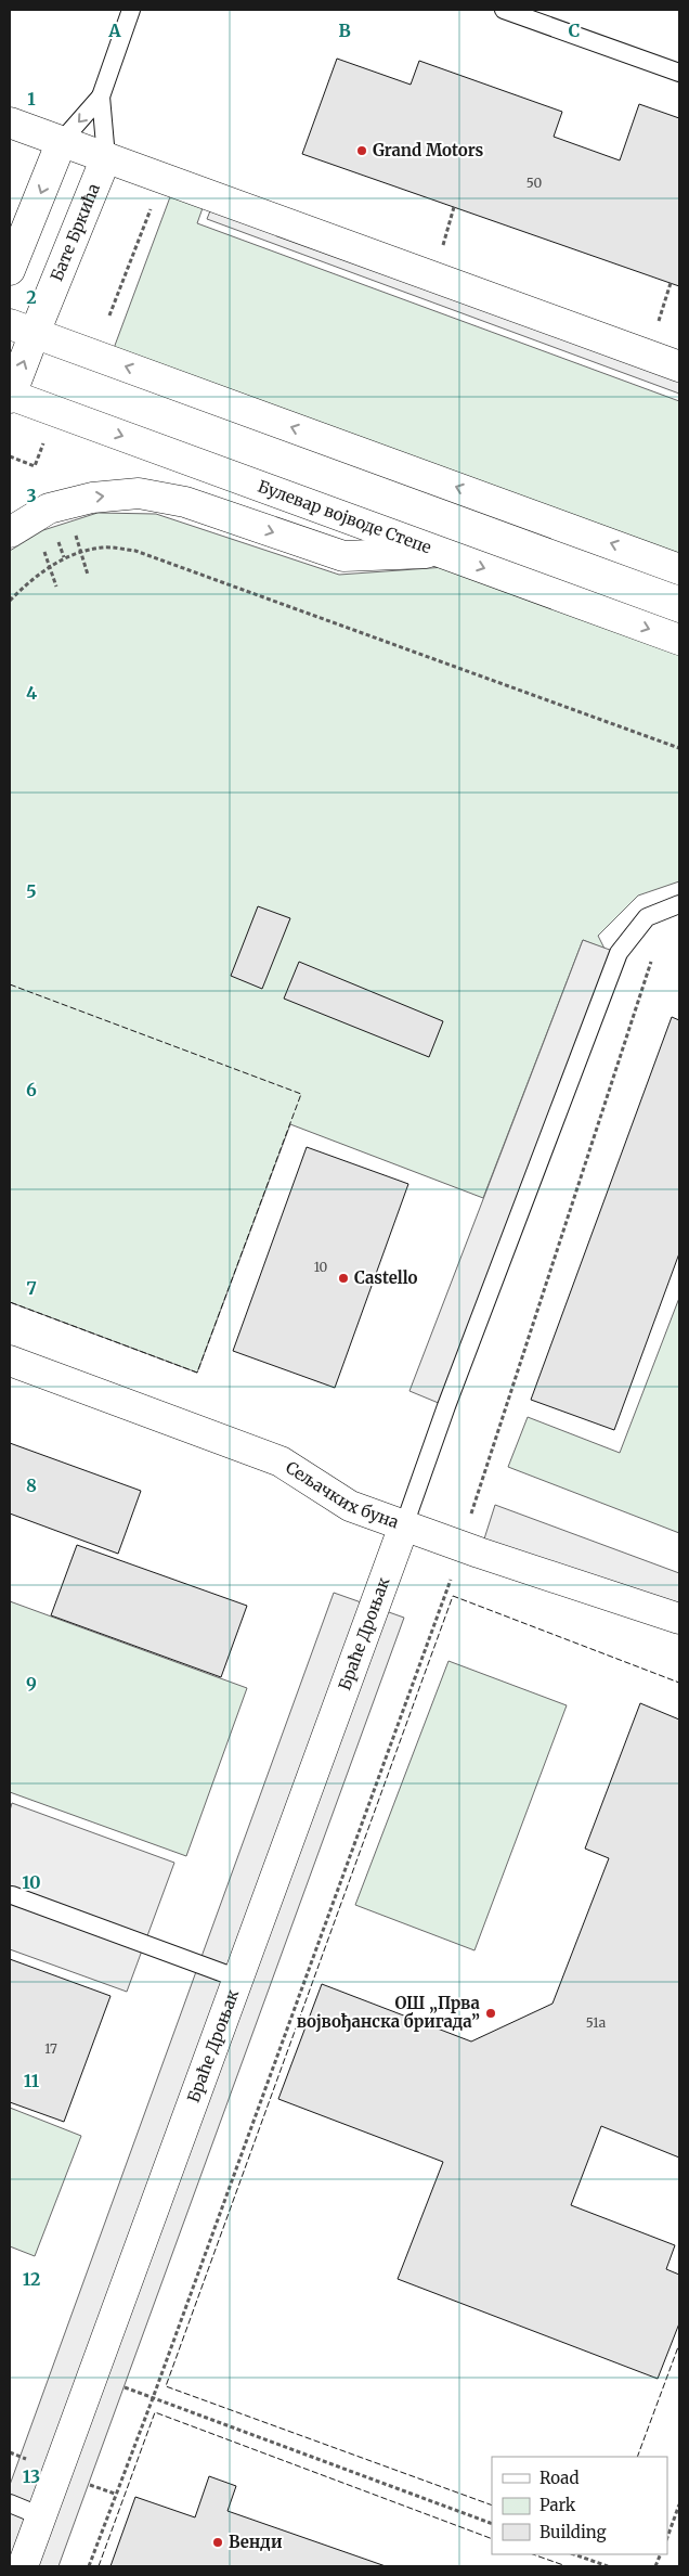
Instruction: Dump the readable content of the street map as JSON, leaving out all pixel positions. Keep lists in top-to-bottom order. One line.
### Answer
{"streets":{"street":["Бате Бркића","Булевар војводе Степе","Сељачких буна","Браће Дроњак"]},"crossings":[["Бате Бркића","Булевар војводе Степе"],["Сељачких буна","Браће Дроњак"]],"places":["Grand Motors","Castello","ОШ „Прва војвођанска бригада”","Венди"],"house_numbers":["50","10","51a","17"],"legend":["Road","Park","Building"],"grid":{"columns":["A","B","C"],"rows":["1","2","3","4","5","6","7","8","9","10","11","12","13"]}}
